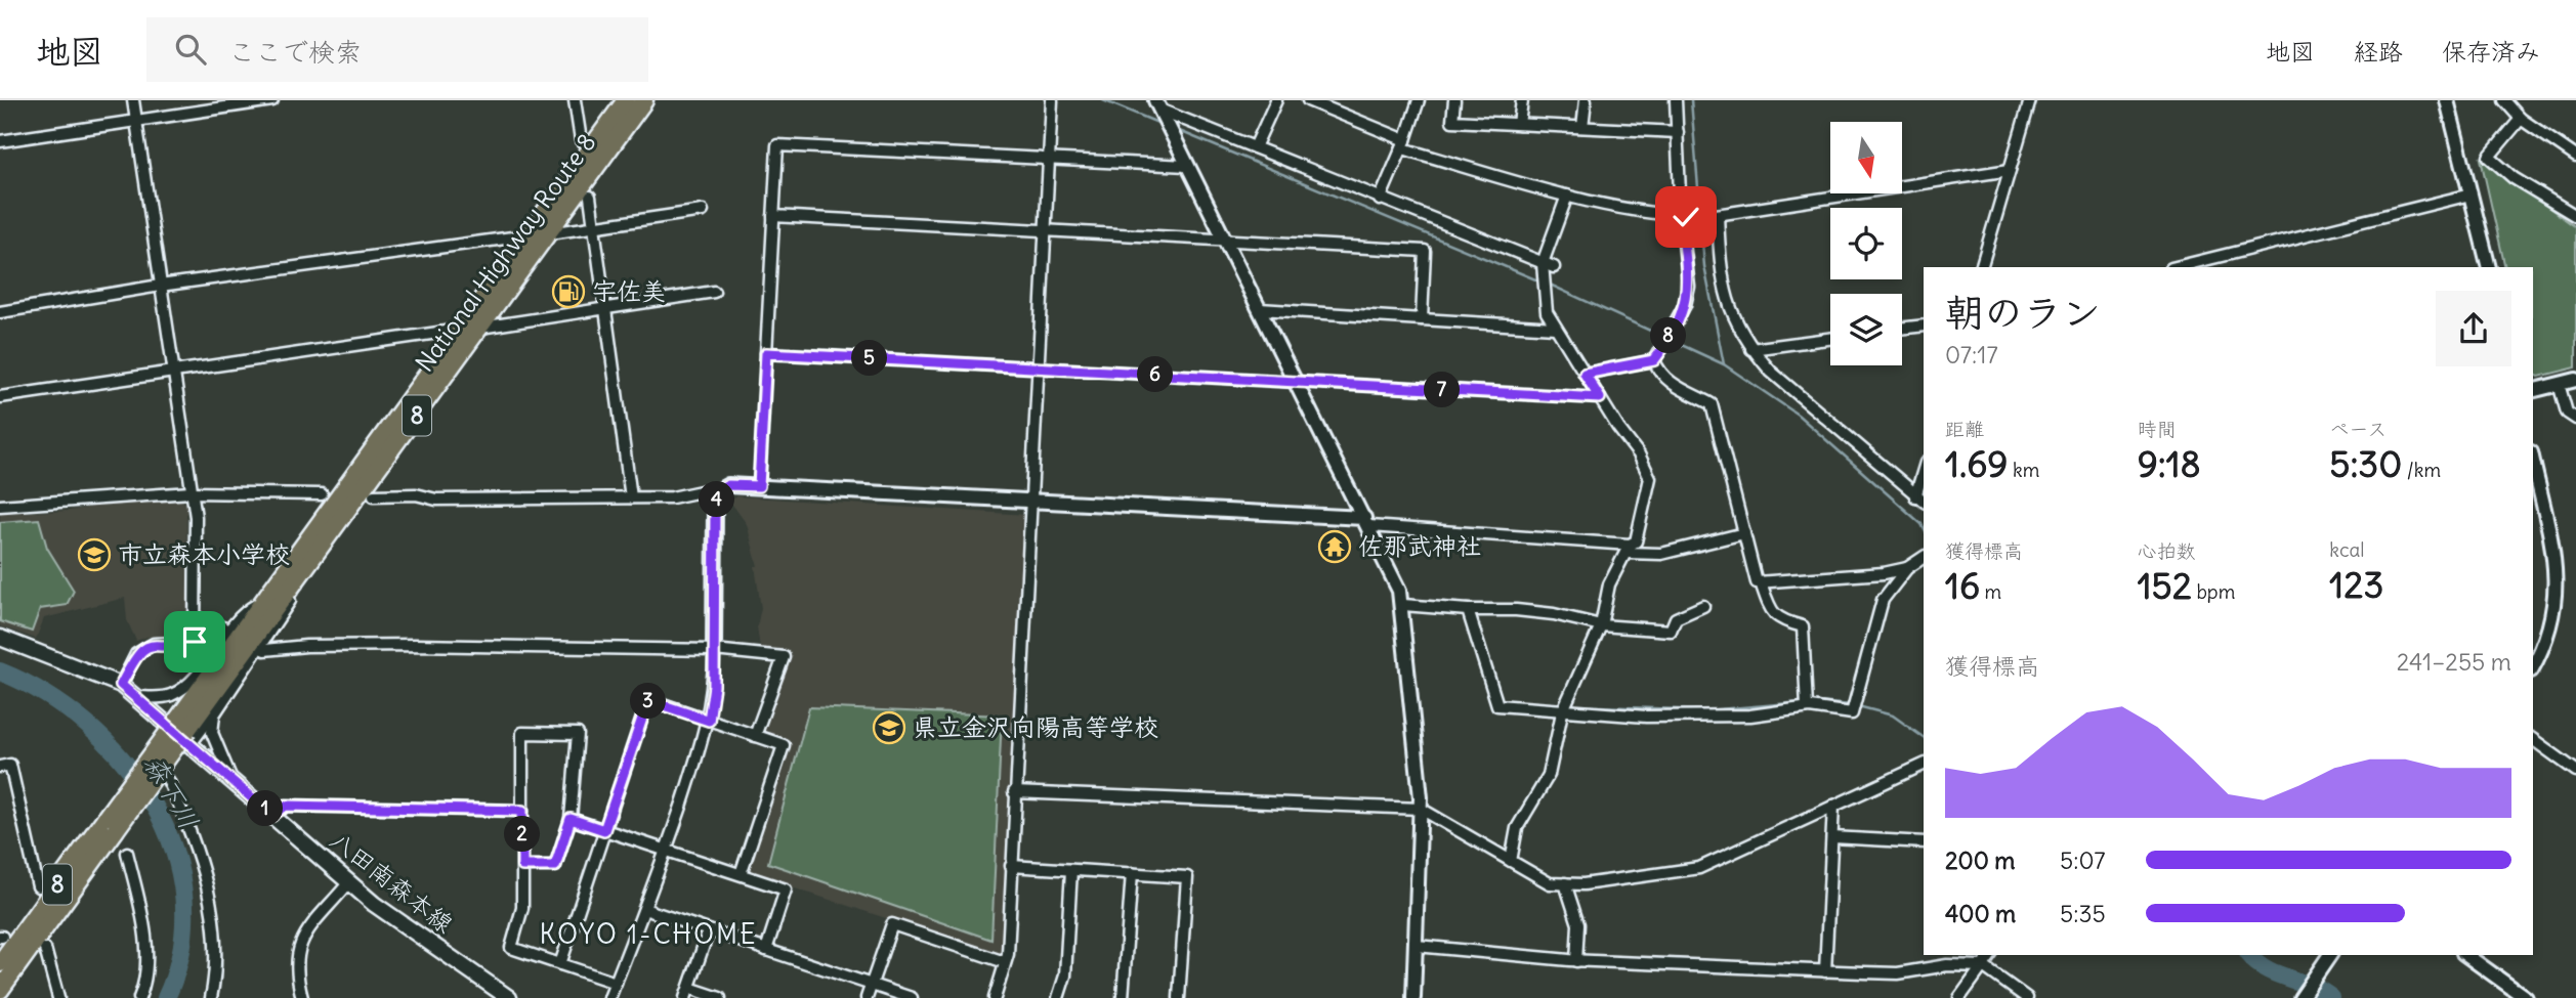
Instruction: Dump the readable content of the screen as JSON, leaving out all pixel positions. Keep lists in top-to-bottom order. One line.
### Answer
{"streets":{"highway":["National Highway Route 8","8"],"main road":["八田南森本線"]},"crossings":[["National Highway Route 8","八田南森本線"]],"districts":["KOYO 1-CHOME"],"water":["森下川"],"places":{"fuel station":["宇佐美"],"temple":["佐那武神社"],"school or university":["市立森本小学校","県立金沢向陽高等学校"]},"north":"bottom","page":{"header":"地図","search":"ここで検索","nav":["地図","経路","保存済み"],"heading":["朝のラン","07:17"],"pins":["8","5","6","7","4","3","1","2"],"stats":[["距離","1.69 km"],["時間","9:18"],["ペース","5:30 /km"],["獲得標高","16 m"],["心拍数","152 bpm"],["kcal","123"]],"chart":["獲得標高","241–255 m"],"list":[{"name":"200 m","note":"5:07"},{"name":"400 m","note":"5:35"}]}}
